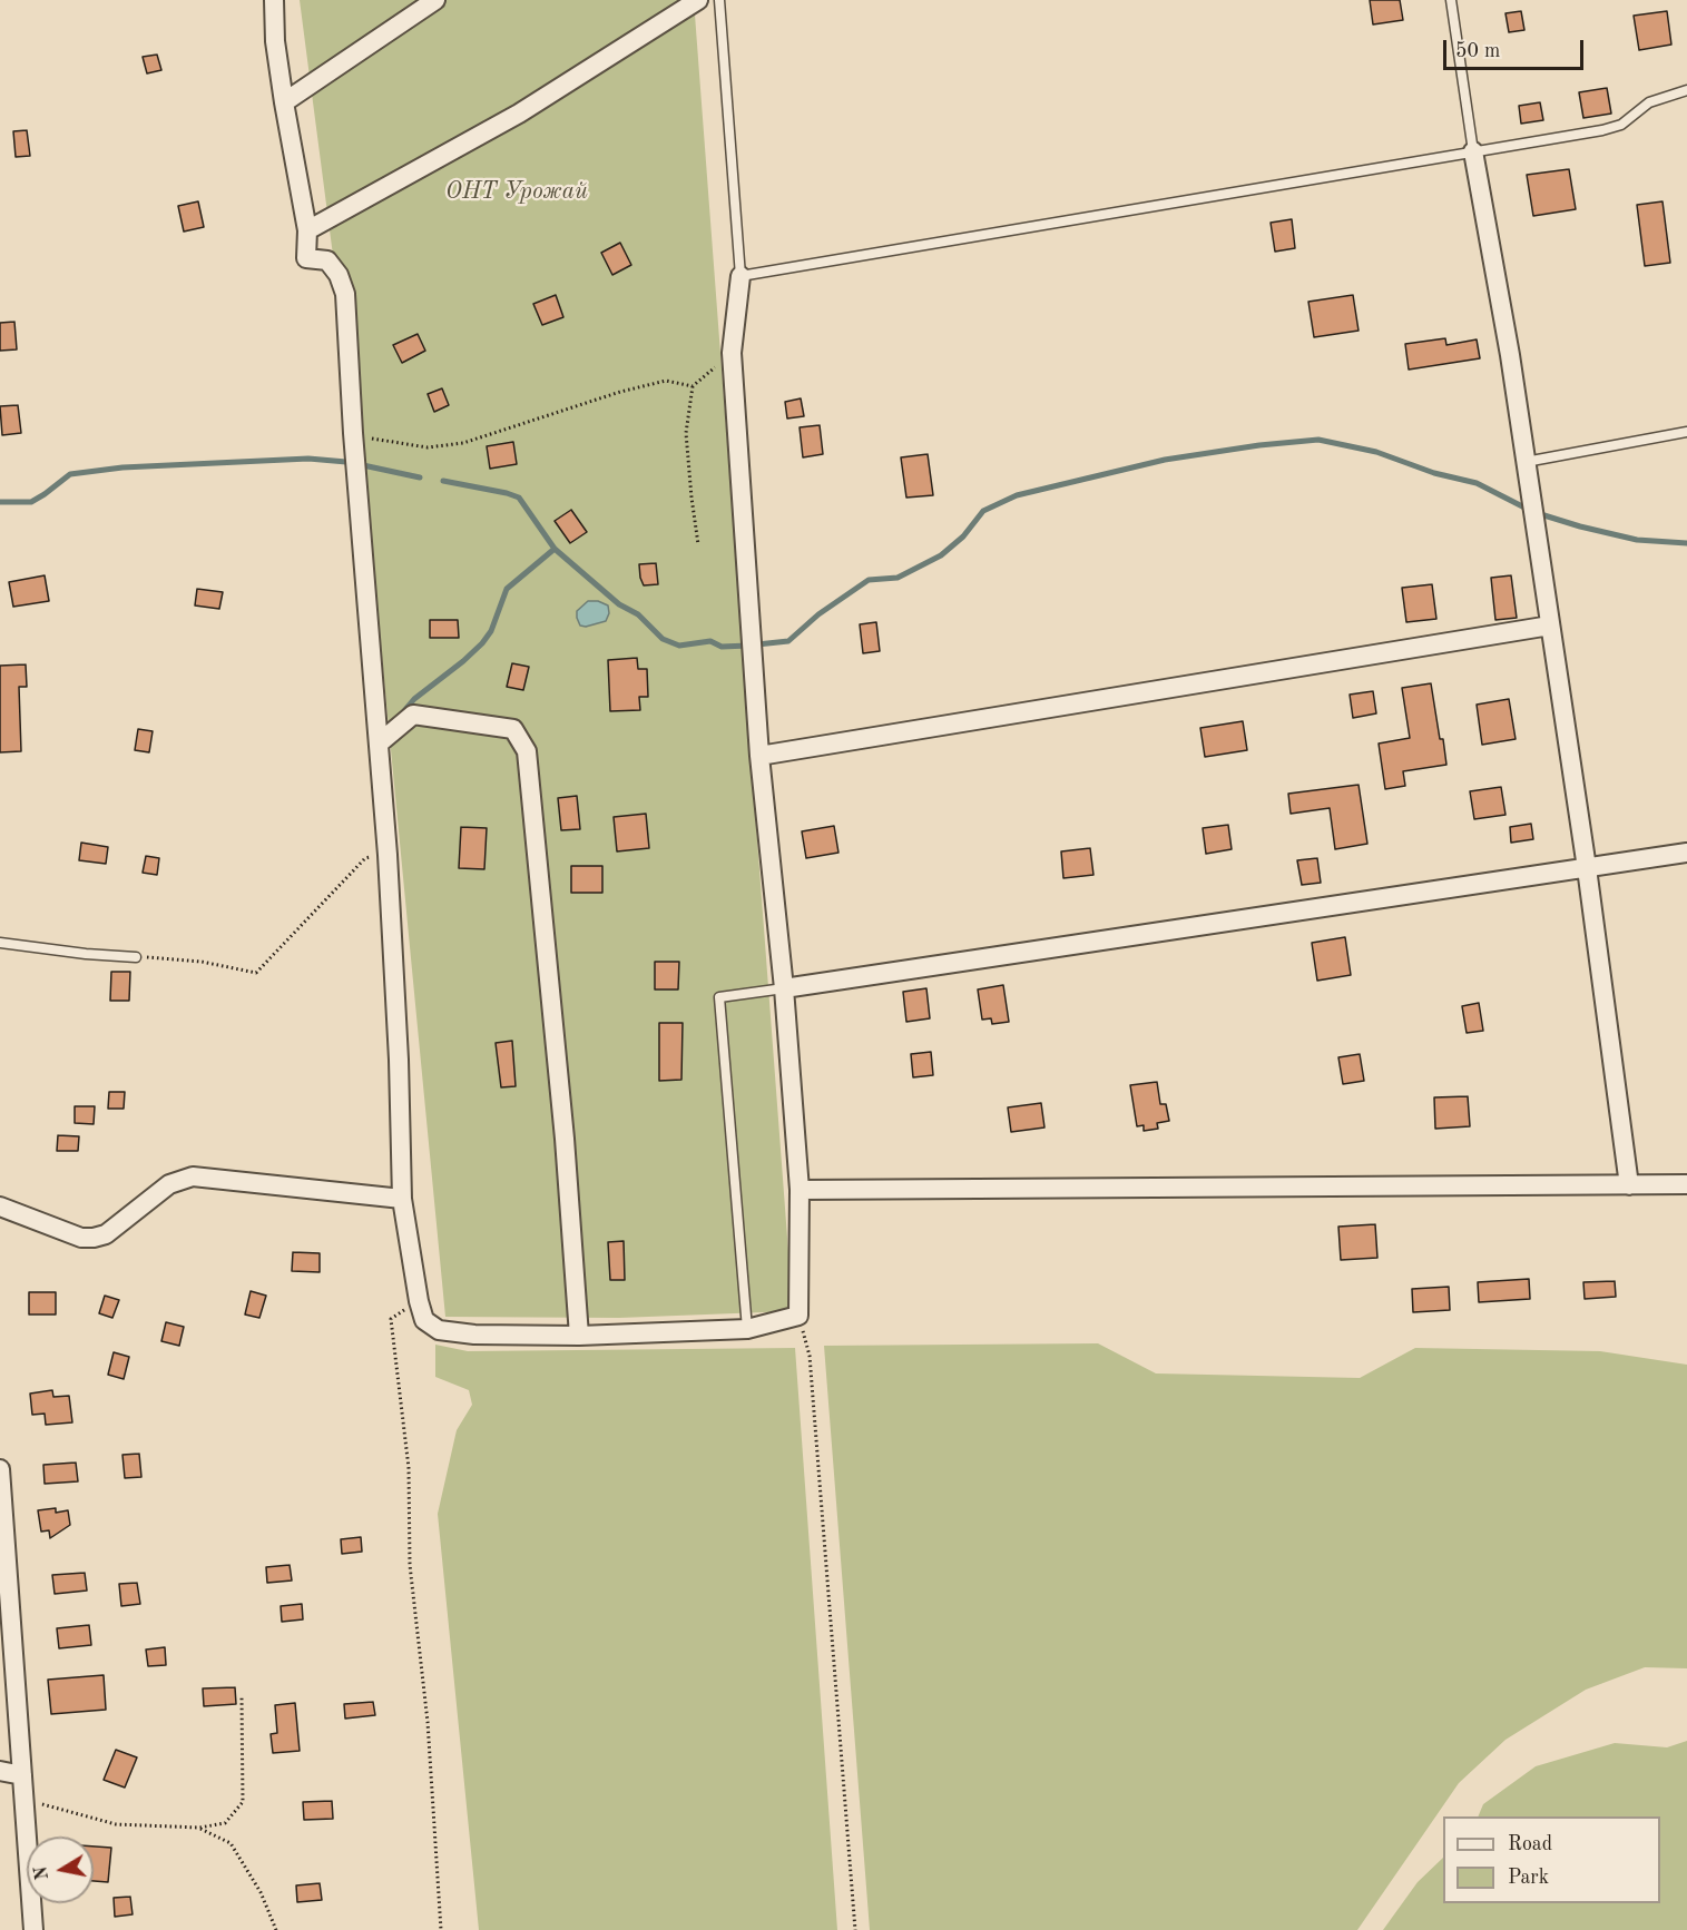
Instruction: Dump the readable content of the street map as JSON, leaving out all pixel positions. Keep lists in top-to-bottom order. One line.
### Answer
{"parks":["ОНТ Урожай"],"legend":["Road","Park"],"scale_bar":"50 m","north":"left"}
